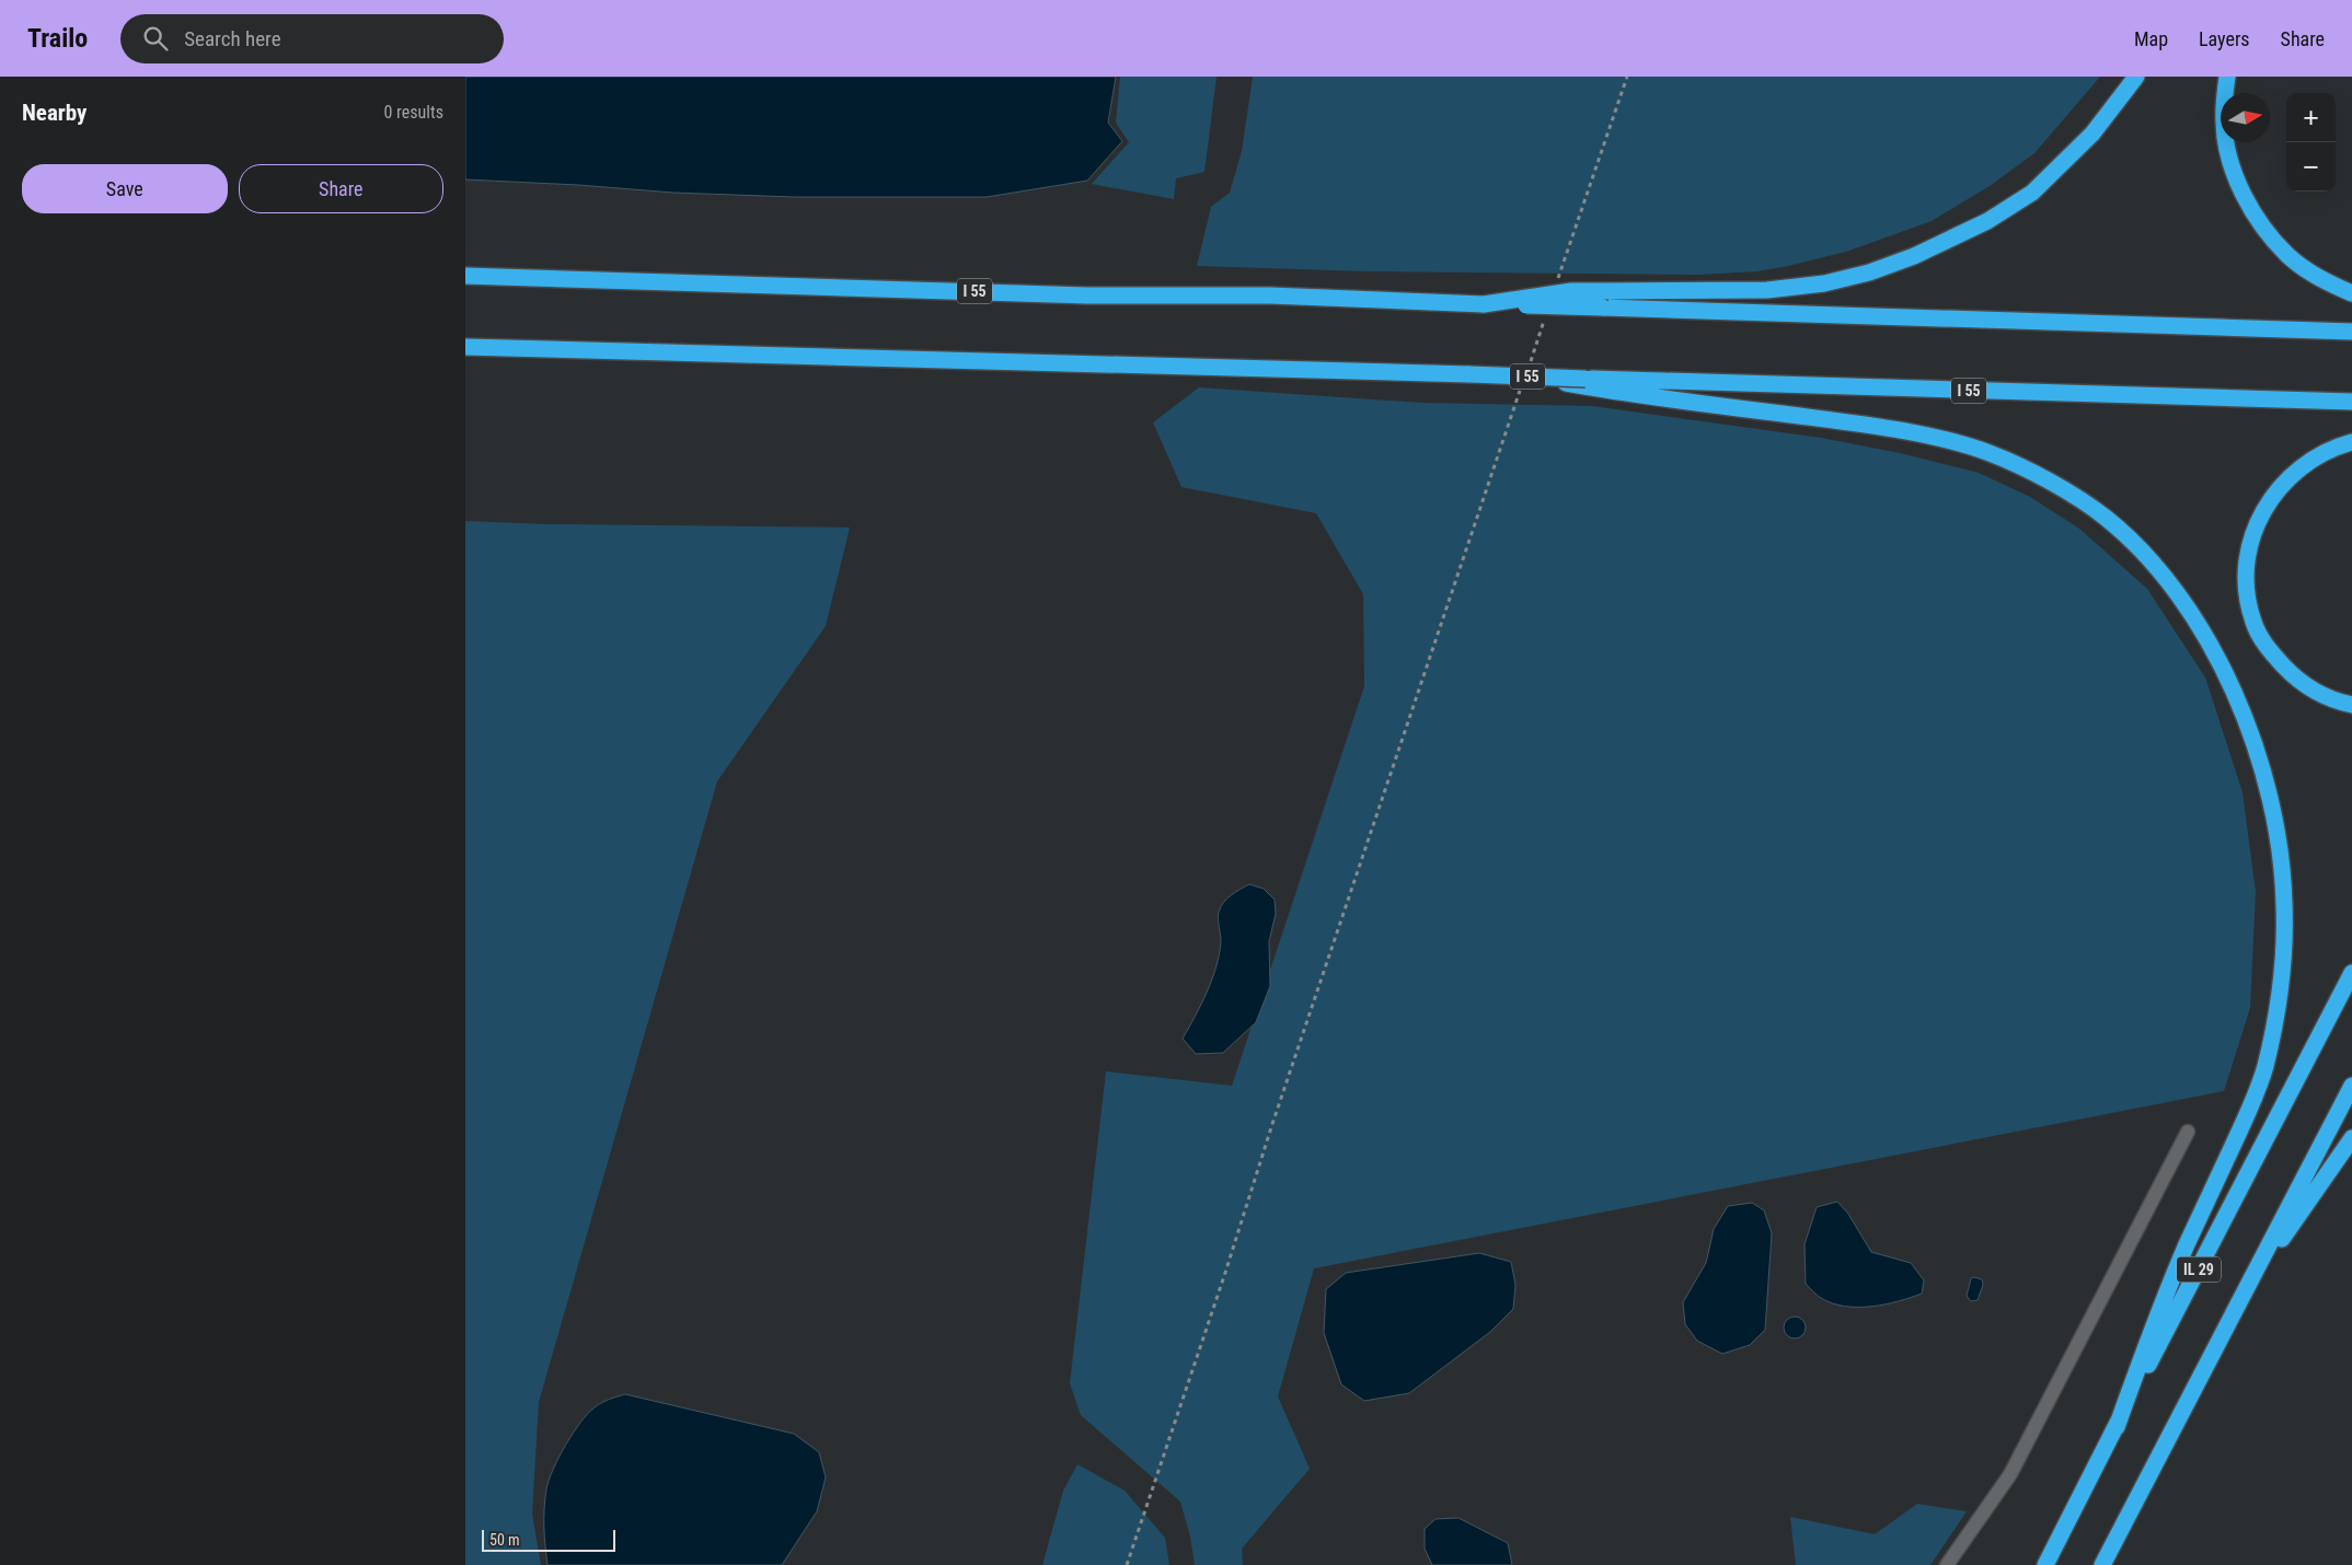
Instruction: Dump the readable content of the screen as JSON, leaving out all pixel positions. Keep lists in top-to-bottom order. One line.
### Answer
{"streets":{"highway":["I 55","IL 29"]},"scale_bar":"50 m","north":"right","page":{"header":"Trailo","search":"Search here","nav":["Map","Layers","Share"],"heading":["Nearby","0 results"],"map_buttons":["+","−"],"buttons":["Save","Share"],"scale":"50 m"}}
